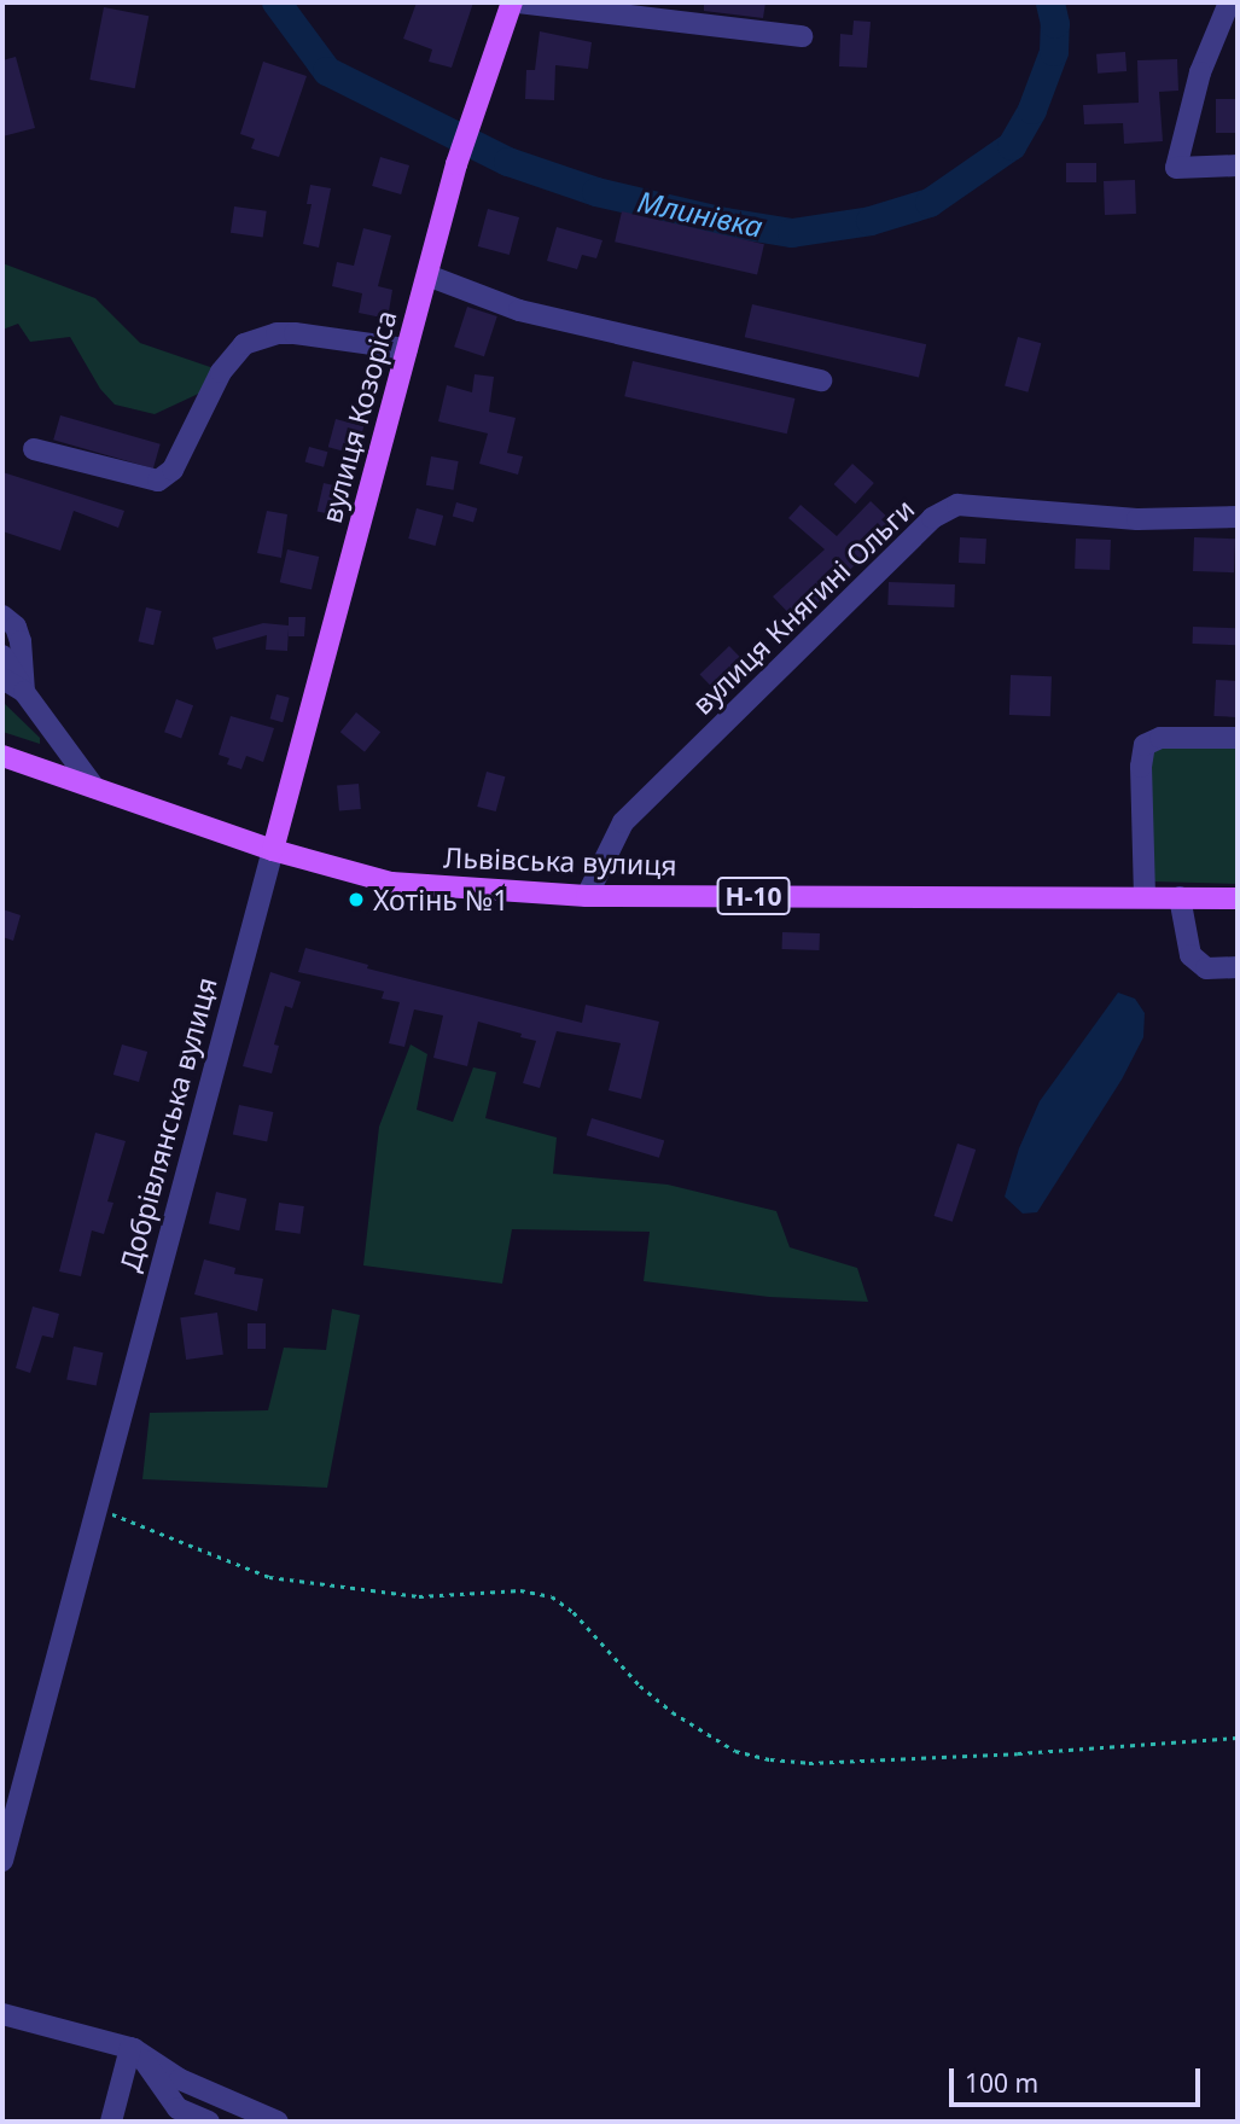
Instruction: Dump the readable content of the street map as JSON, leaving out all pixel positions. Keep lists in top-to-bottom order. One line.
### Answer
{"streets":{"main road":["вулиця Козоріса","Львівська вулиця","Н-10"],"street":["вулиця Княгині Ольги","Добрівлянська вулиця"]},"crossings":[["вулиця Козоріса","Львівська вулиця"],["вулиця Козоріса","Добрівлянська вулиця"],["вулиця Княгині Ольги","Львівська вулиця"],["Львівська вулиця","Добрівлянська вулиця"]],"water":["Млинівка"],"places":["Хотінь №1"],"scale_bar":"100 m"}
